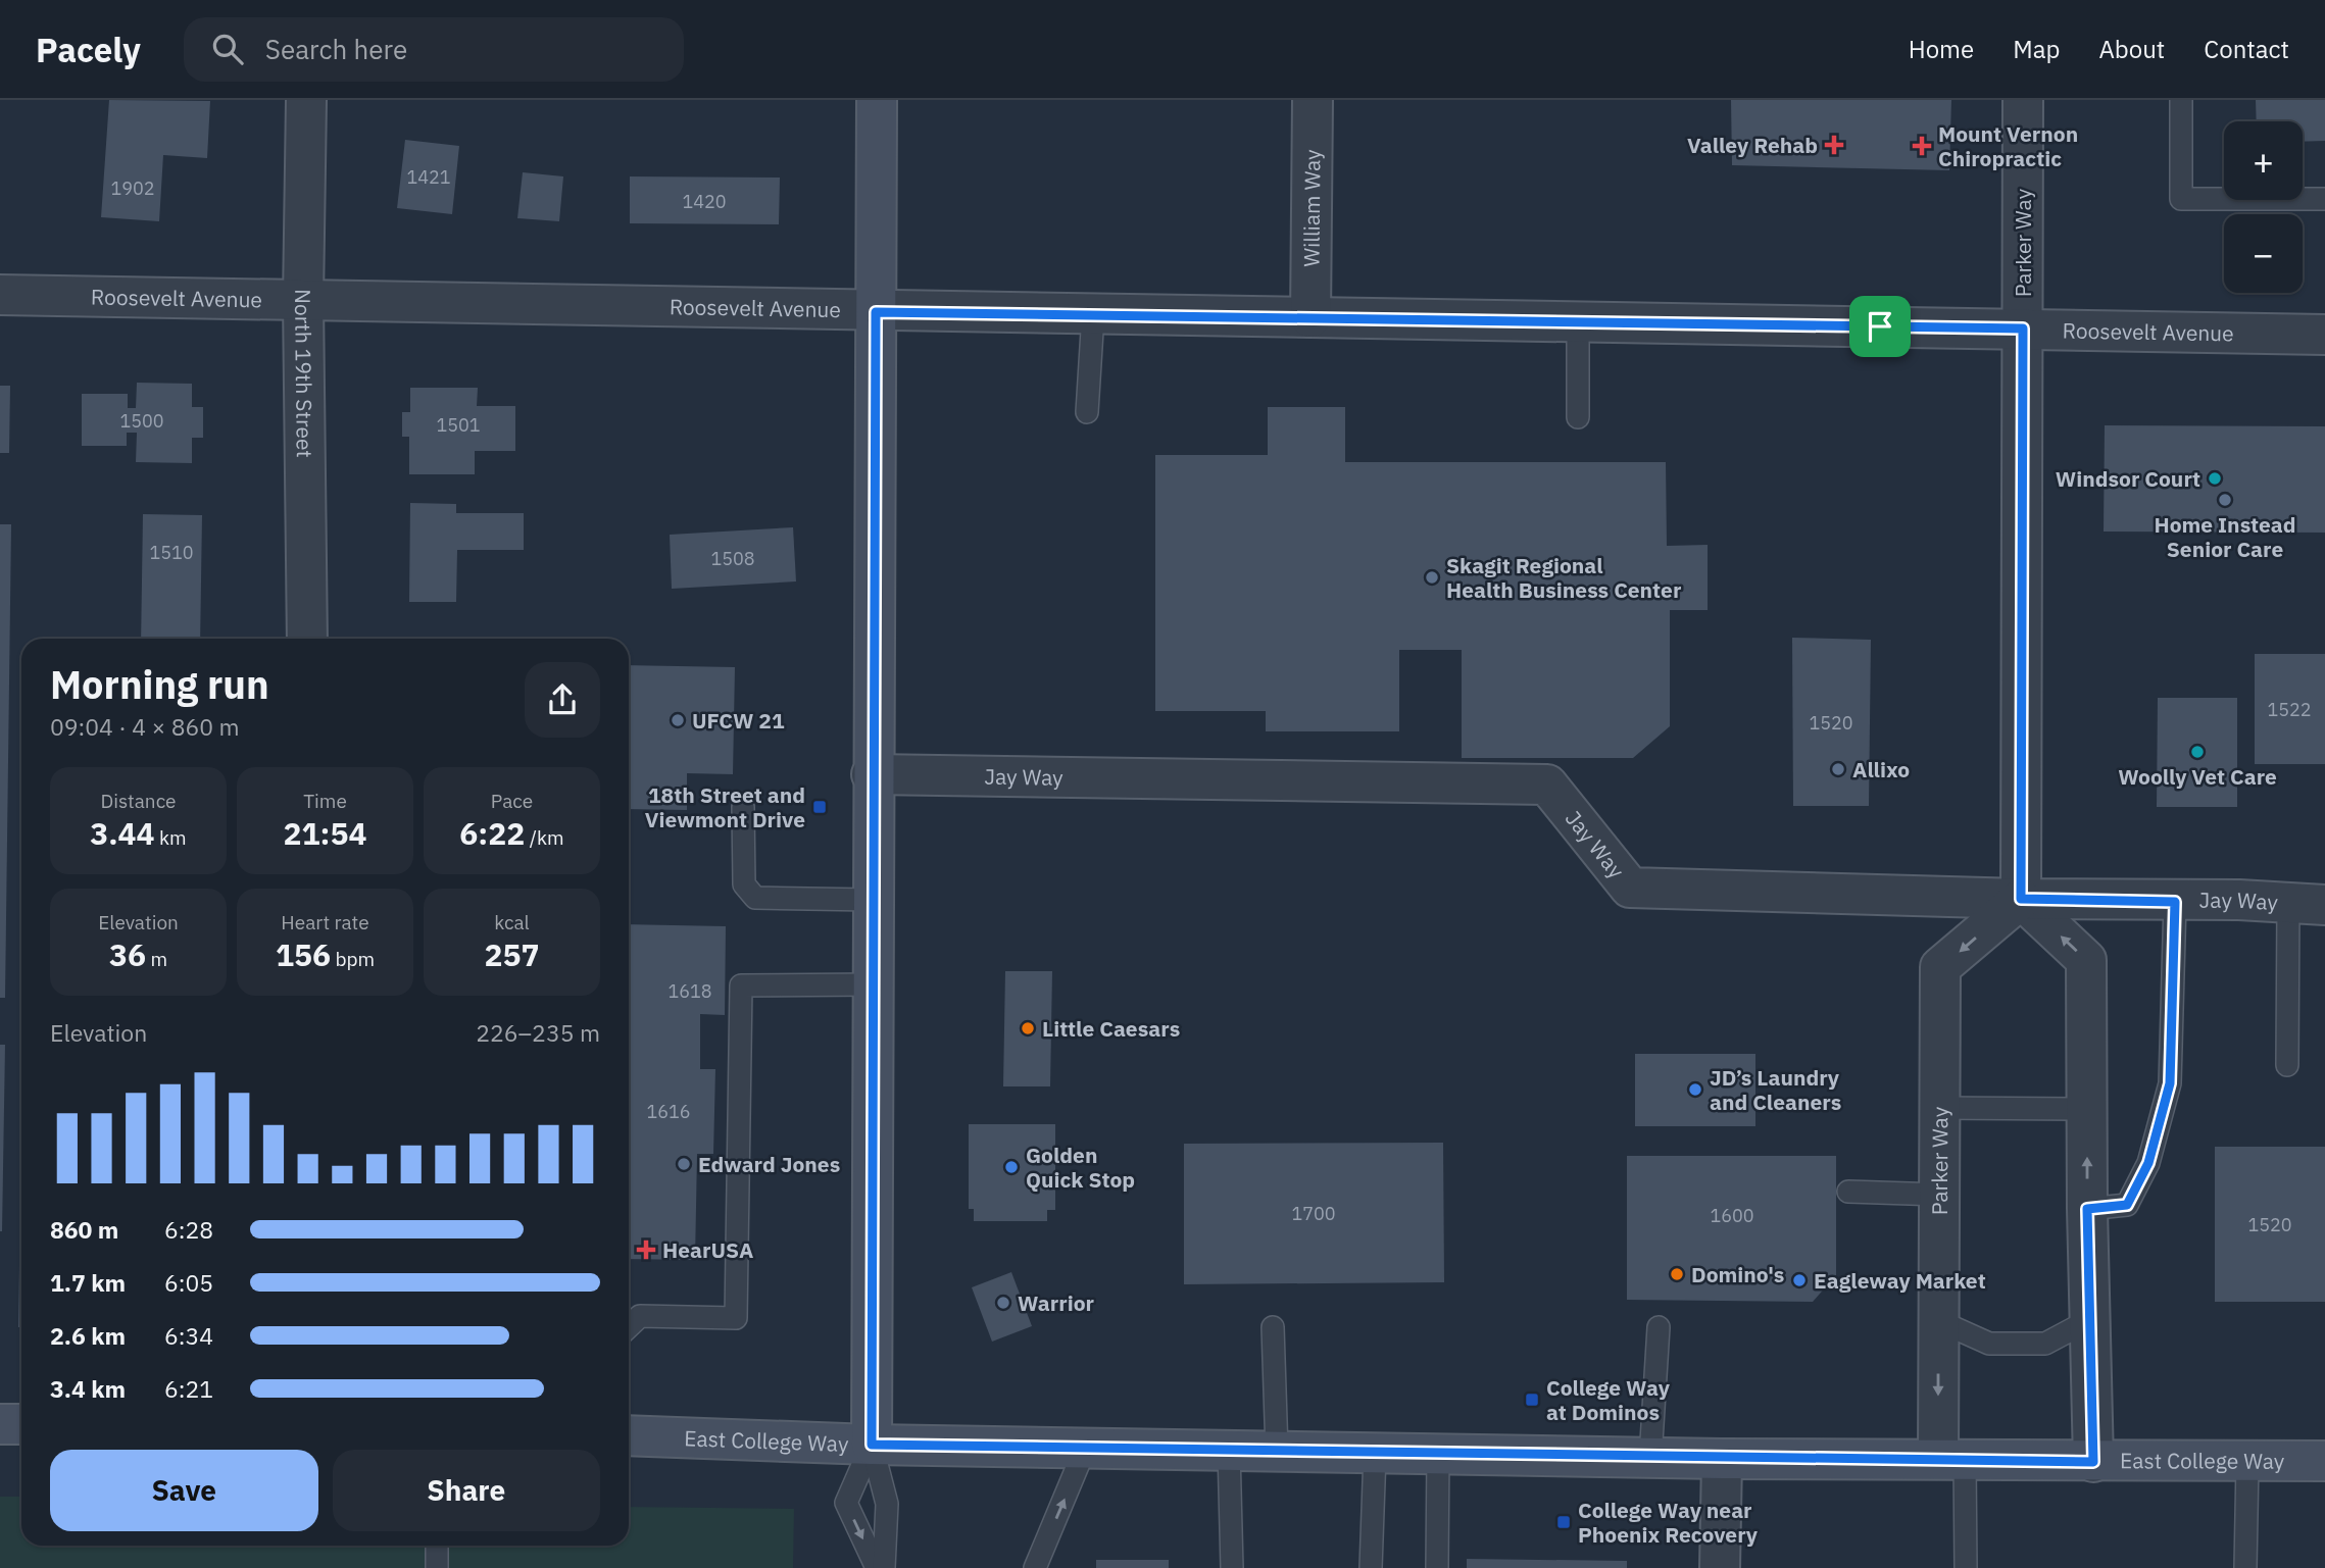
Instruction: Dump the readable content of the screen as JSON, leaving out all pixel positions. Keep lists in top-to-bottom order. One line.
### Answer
{"streets":{"main road":["East College Way"],"street":["William Way","Parker Way","Roosevelt Avenue","North 19th Street","Jay Way"]},"crossings":[["William Way","Roosevelt Avenue"],["Parker Way","Roosevelt Avenue"],["Parker Way","Jay Way"],["Parker Way","East College Way"],["Roosevelt Avenue","North 19th Street"]],"places":{"health":["Valley Rehab","Mount Vernon Chiropractic","HearUSA"],"other":["Windsor Court","Home Instead Senior Care","Skagit Regional Health Business Center","UFCW 21","Woolly Vet Care","Allixo","Little Caesars","JD’s Laundry and Cleaners","Edward Jones","Golden Quick Stop","Domino's","Eagleway Market","Warrior"],"transit":["18th Street and Viewmont Drive","College Way at Dominos","College Way near Phoenix Recovery"]},"house_numbers":["1421","1902","1420","1500","1501","1510","1508","1522","1520","1618","1616","1700","1600","1520"],"page":{"header":"Pacely","search":"Search here","nav":["Home","Map","About","Contact"],"map_buttons":["+","−"],"heading":["Morning run","09:04 · 4 × 860 m"],"stats":[["Distance","3.44 km"],["Time","21:54"],["Pace","6:22 /km"],["Elevation","36 m"],["Heart rate","156 bpm"],["kcal","257"]],"chart":["Elevation","226–235 m"],"list":[{"name":"860 m","note":"6:28"},{"name":"1.7 km","note":"6:05"},{"name":"2.6 km","note":"6:34"},{"name":"3.4 km","note":"6:21"}],"buttons":["Save","Share"]}}
